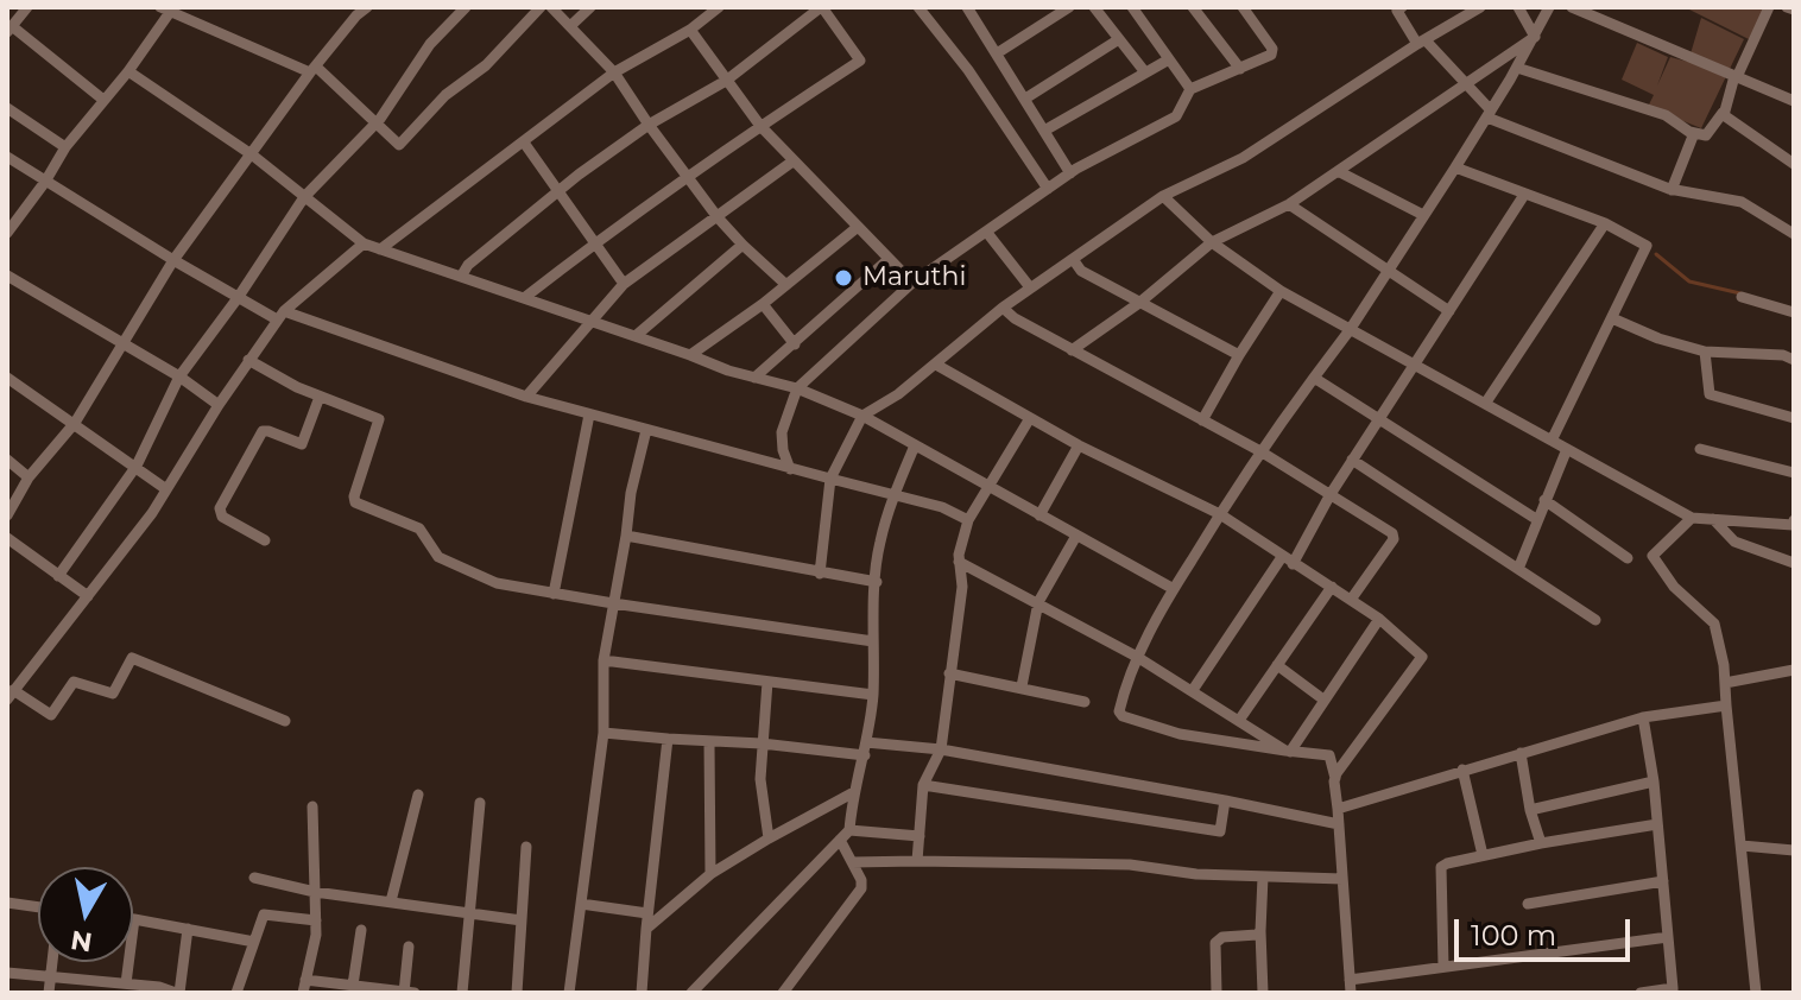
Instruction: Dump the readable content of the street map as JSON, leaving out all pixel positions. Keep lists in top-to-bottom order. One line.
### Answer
{"places":["Maruthi"],"scale_bar":"100 m","north":"bottom"}
